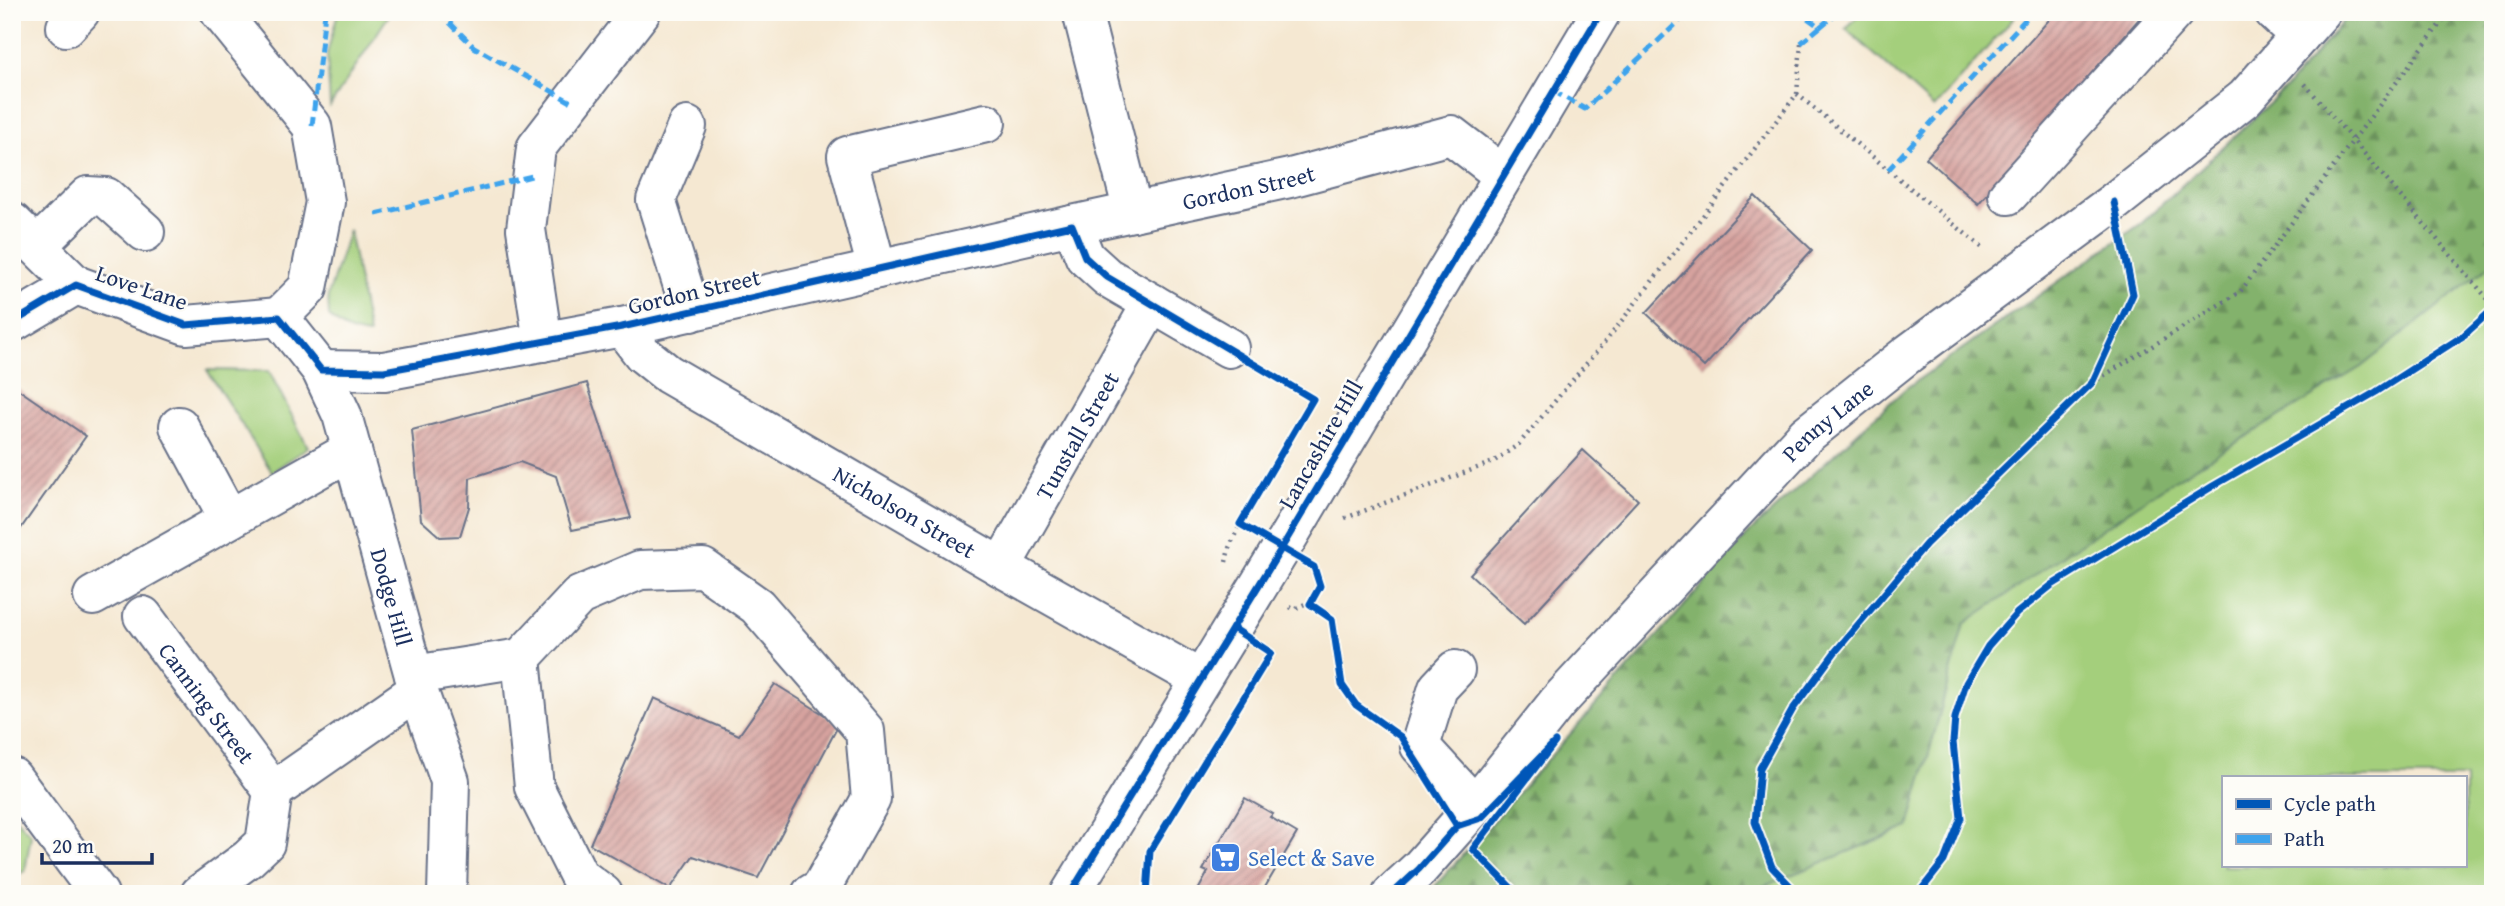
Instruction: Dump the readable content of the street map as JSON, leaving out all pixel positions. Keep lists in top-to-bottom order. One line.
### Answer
{"streets":{"street":["Gordon Street","Love Lane","Penny Lane","Tunstall Street","Lancashire Hill","Nicholson Street","Dodge Hill","Canning Street"]},"crossings":[["Gordon Street","Lancashire Hill"],["Gordon Street","Nicholson Street"],["Gordon Street","Dodge Hill"],["Love Lane","Dodge Hill"],["Tunstall Street","Nicholson Street"],["Lancashire Hill","Nicholson Street"]],"places":{"supermarket":["Select & Save"]},"legend":["Cycle path","Path"],"scale_bar":"20 m"}
